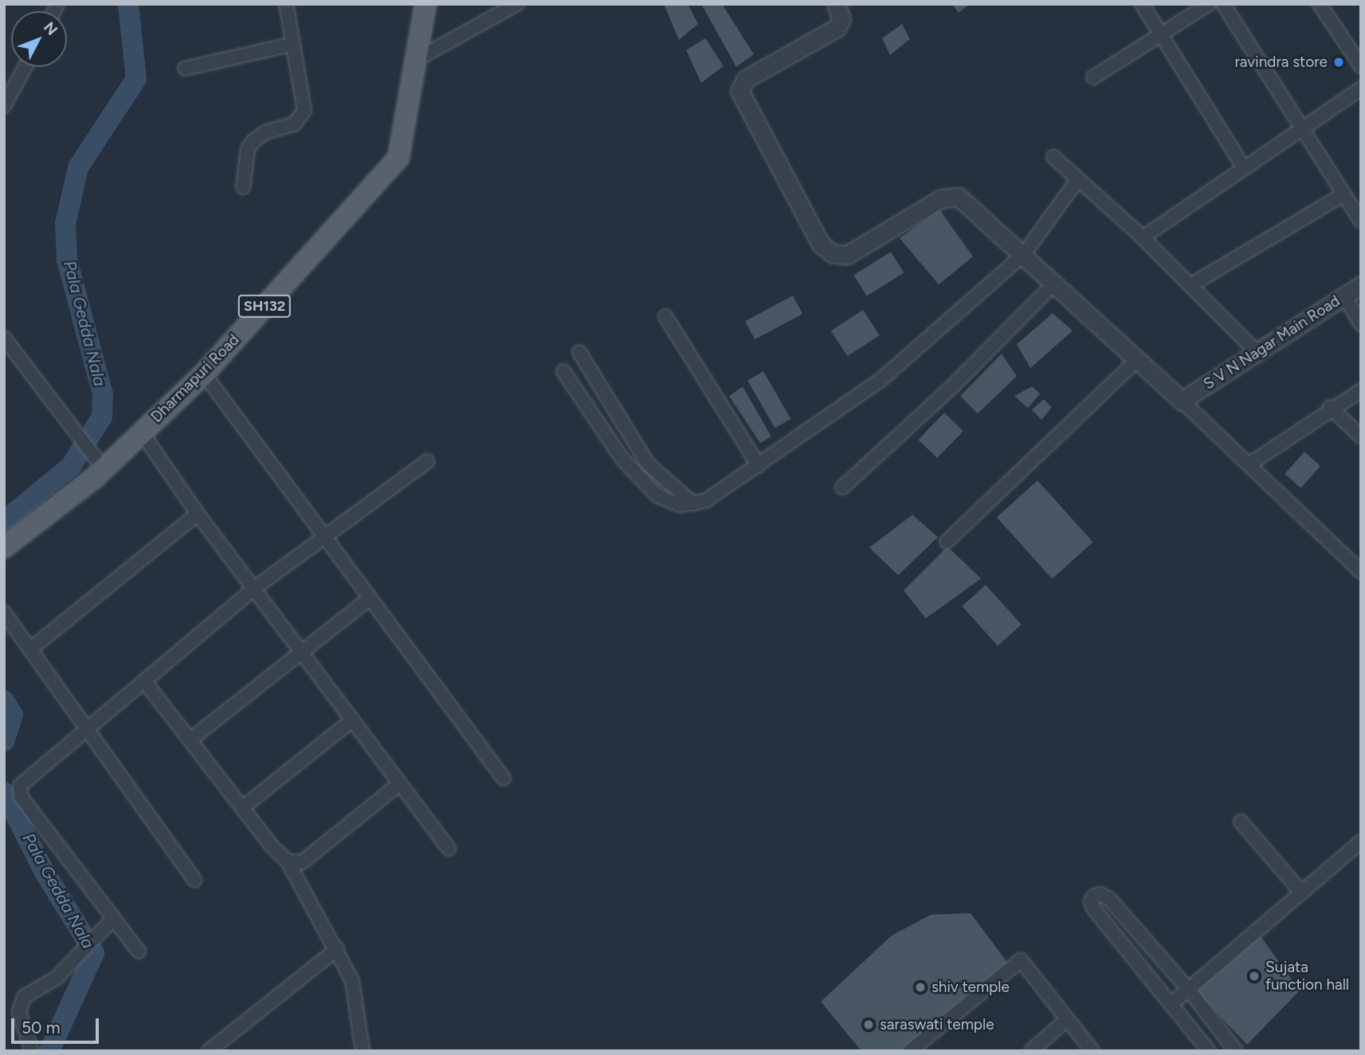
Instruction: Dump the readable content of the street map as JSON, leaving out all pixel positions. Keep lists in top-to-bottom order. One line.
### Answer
{"streets":{"main road":["SH132","Dharmapuri Road"],"street":["S V N Nagar Main Road"]},"water":["Pala Gedda Nala"],"places":["ravindra store","Sujata function hall","shiv temple","saraswati temple"],"scale_bar":"50 m","north":"top right"}
